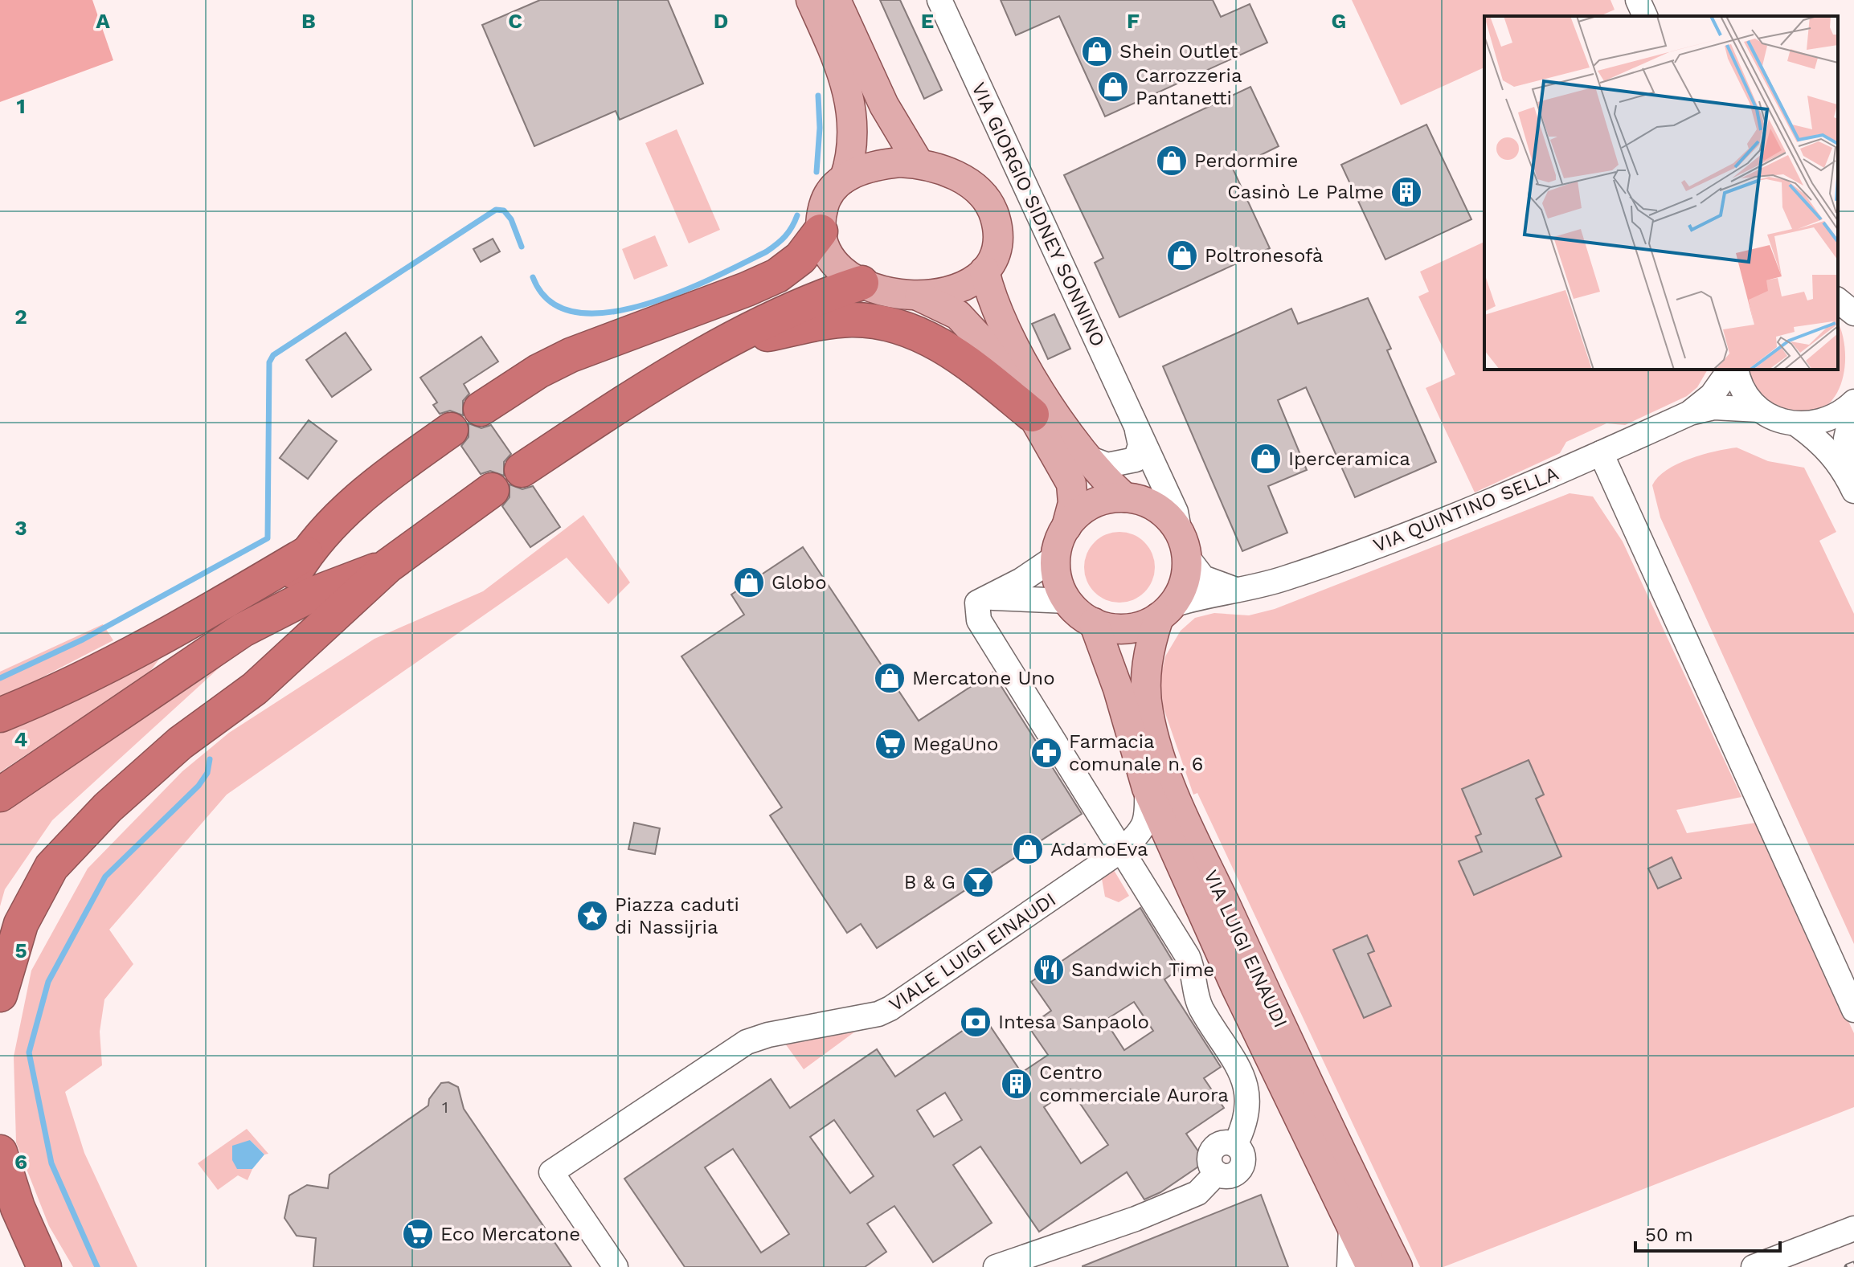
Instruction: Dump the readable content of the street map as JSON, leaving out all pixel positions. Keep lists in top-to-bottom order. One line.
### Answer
{"streets":{"main road":["VIA LUIGI EINAUDI"],"street":["VIA GIORGIO SIDNEY SONNINO","VIA QUINTINO SELLA","VIALE LUIGI EINAUDI"]},"crossings":[["VIA GIORGIO SIDNEY SONNINO","VIA QUINTINO SELLA"],["VIA GIORGIO SIDNEY SONNINO","VIA LUIGI EINAUDI"],["VIA QUINTINO SELLA","VIA LUIGI EINAUDI"],["VIA LUIGI EINAUDI","VIALE LUIGI EINAUDI"]],"places":{"shop":["Shein Outlet","Carrozzeria Pantanetti","Perdormire","Poltronesofà","Iperceramica","Globo","Mercatone Uno","AdamoEva"],"building":["Casinò Le Palme","Centro commerciale Aurora"],"supermarket":["MegaUno","Eco Mercatone"],"pharmacy":["Farmacia comunale n. 6"],"bar":["B & G"],"place":["Piazza caduti di Nassijria"],"restaurant":["Sandwich Time"],"bank":["Intesa Sanpaolo"]},"house_numbers":["1"],"scale_bar":"50 m","grid":{"columns":["A","B","C","D","E","F","G"],"rows":["1","2","3","4","5","6"]}}
